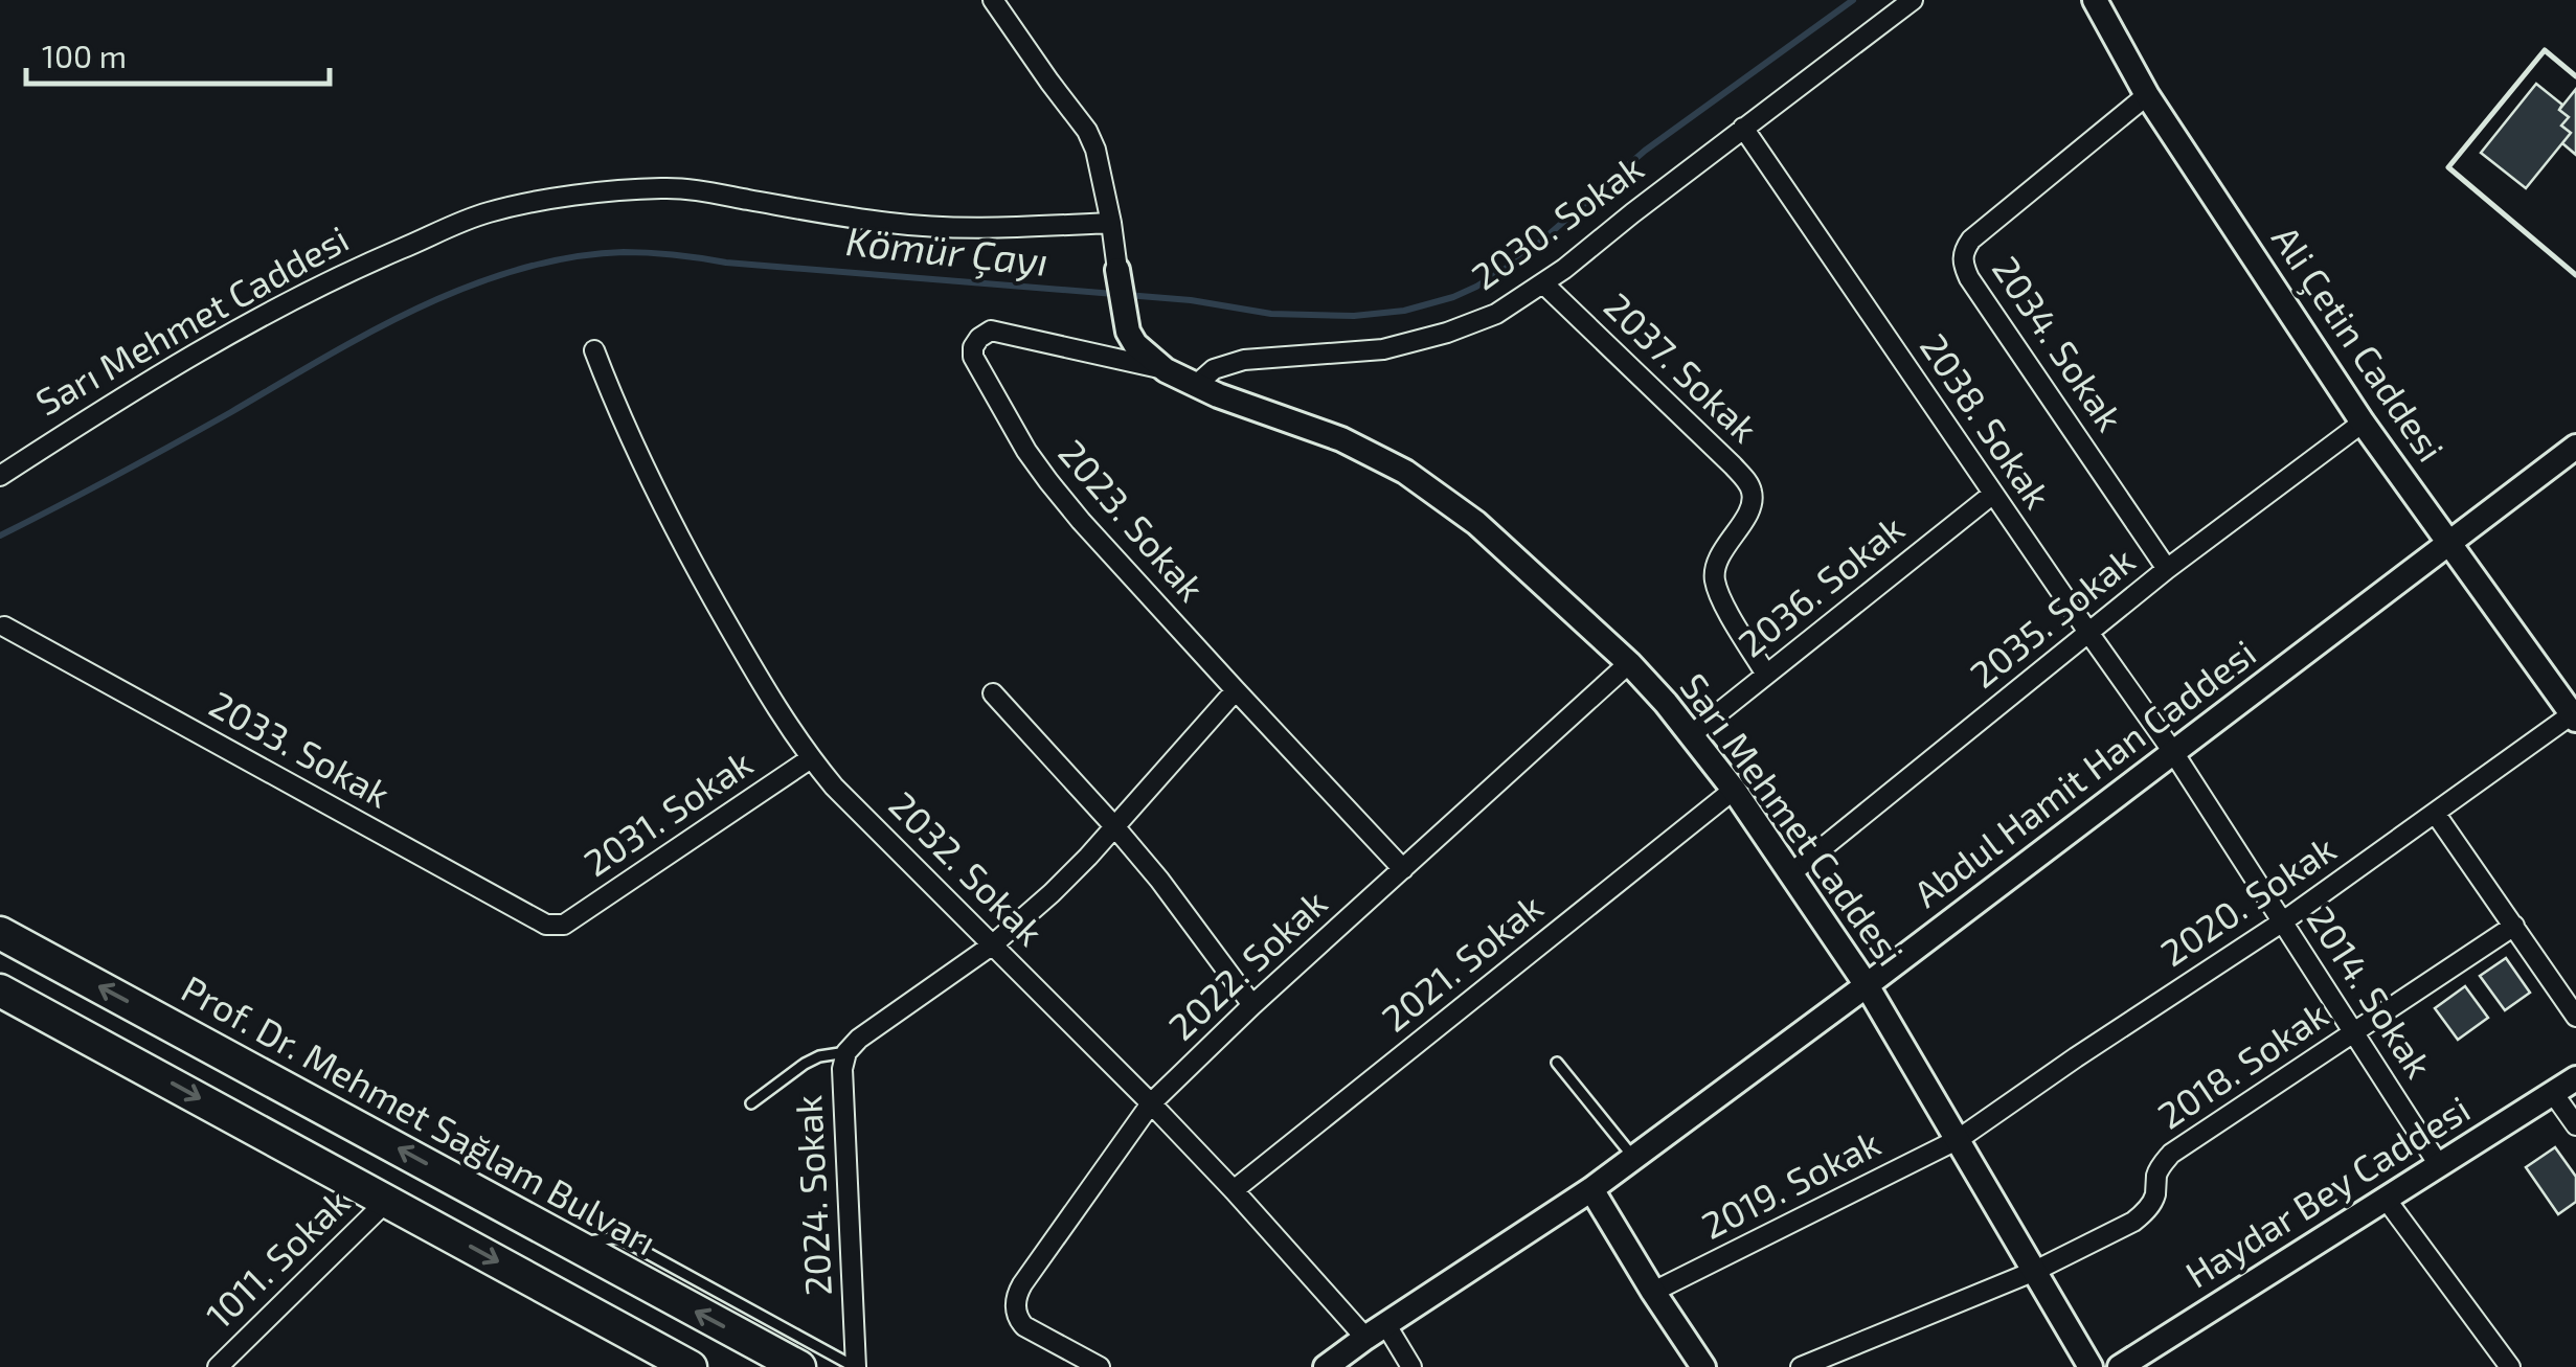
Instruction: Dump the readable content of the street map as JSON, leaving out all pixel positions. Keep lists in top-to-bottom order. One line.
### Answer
{"streets":{"highway":["Prof. Dr. Mehmet Sağlam Bulvarı"],"street":["2030. Sokak","Sarı Mehmet Caddesi","2034. Sokak","Ali Çetin Caddesi","2037. Sokak","2038. Sokak","2023. Sokak","2036. Sokak","2035. Sokak","2033. Sokak","Abdul Hamit Han Caddesi","2031. Sokak","2032. Sokak","2020. Sokak","2021. Sokak","2022. Sokak","2014. Sokak","2018. Sokak","2019. Sokak","Haydar Bey Caddesi","2024. Sokak","1011. Sokak"]},"crossings":[["2030. Sokak","Sarı Mehmet Caddesi"],["2030. Sokak","2037. Sokak"],["2030. Sokak","2038. Sokak"],["Sarı Mehmet Caddesi","2023. Sokak"],["Sarı Mehmet Caddesi","2036. Sokak"],["Sarı Mehmet Caddesi","2035. Sokak"],["Sarı Mehmet Caddesi","Abdul Hamit Han Caddesi"],["Sarı Mehmet Caddesi","2020. Sokak"],["Sarı Mehmet Caddesi","2021. Sokak"],["Sarı Mehmet Caddesi","2022. Sokak"],["Sarı Mehmet Caddesi","2018. Sokak"],["Sarı Mehmet Caddesi","2019. Sokak"],["2034. Sokak","Ali Çetin Caddesi"],["2034. Sokak","2035. Sokak"],["Ali Çetin Caddesi","2035. Sokak"],["Ali Çetin Caddesi","Abdul Hamit Han Caddesi"],["Ali Çetin Caddesi","2020. Sokak"],["2037. Sokak","2036. Sokak"],["2038. Sokak","2036. Sokak"],["2038. Sokak","2035. Sokak"],["2038. Sokak","Abdul Hamit Han Caddesi"],["2038. Sokak","2014. Sokak"],["2023. Sokak","2022. Sokak"],["2023. Sokak","2024. Sokak"],["2033. Sokak","2031. Sokak"],["Abdul Hamit Han Caddesi","2014. Sokak"],["2031. Sokak","2032. Sokak"],["2032. Sokak","2022. Sokak"],["2032. Sokak","2024. Sokak"],["2020. Sokak","2014. Sokak"],["2020. Sokak","2019. Sokak"],["2014. Sokak","2018. Sokak"],["2014. Sokak","Haydar Bey Caddesi"]],"water":["Kömür Çayı"],"scale_bar":"100 m"}
